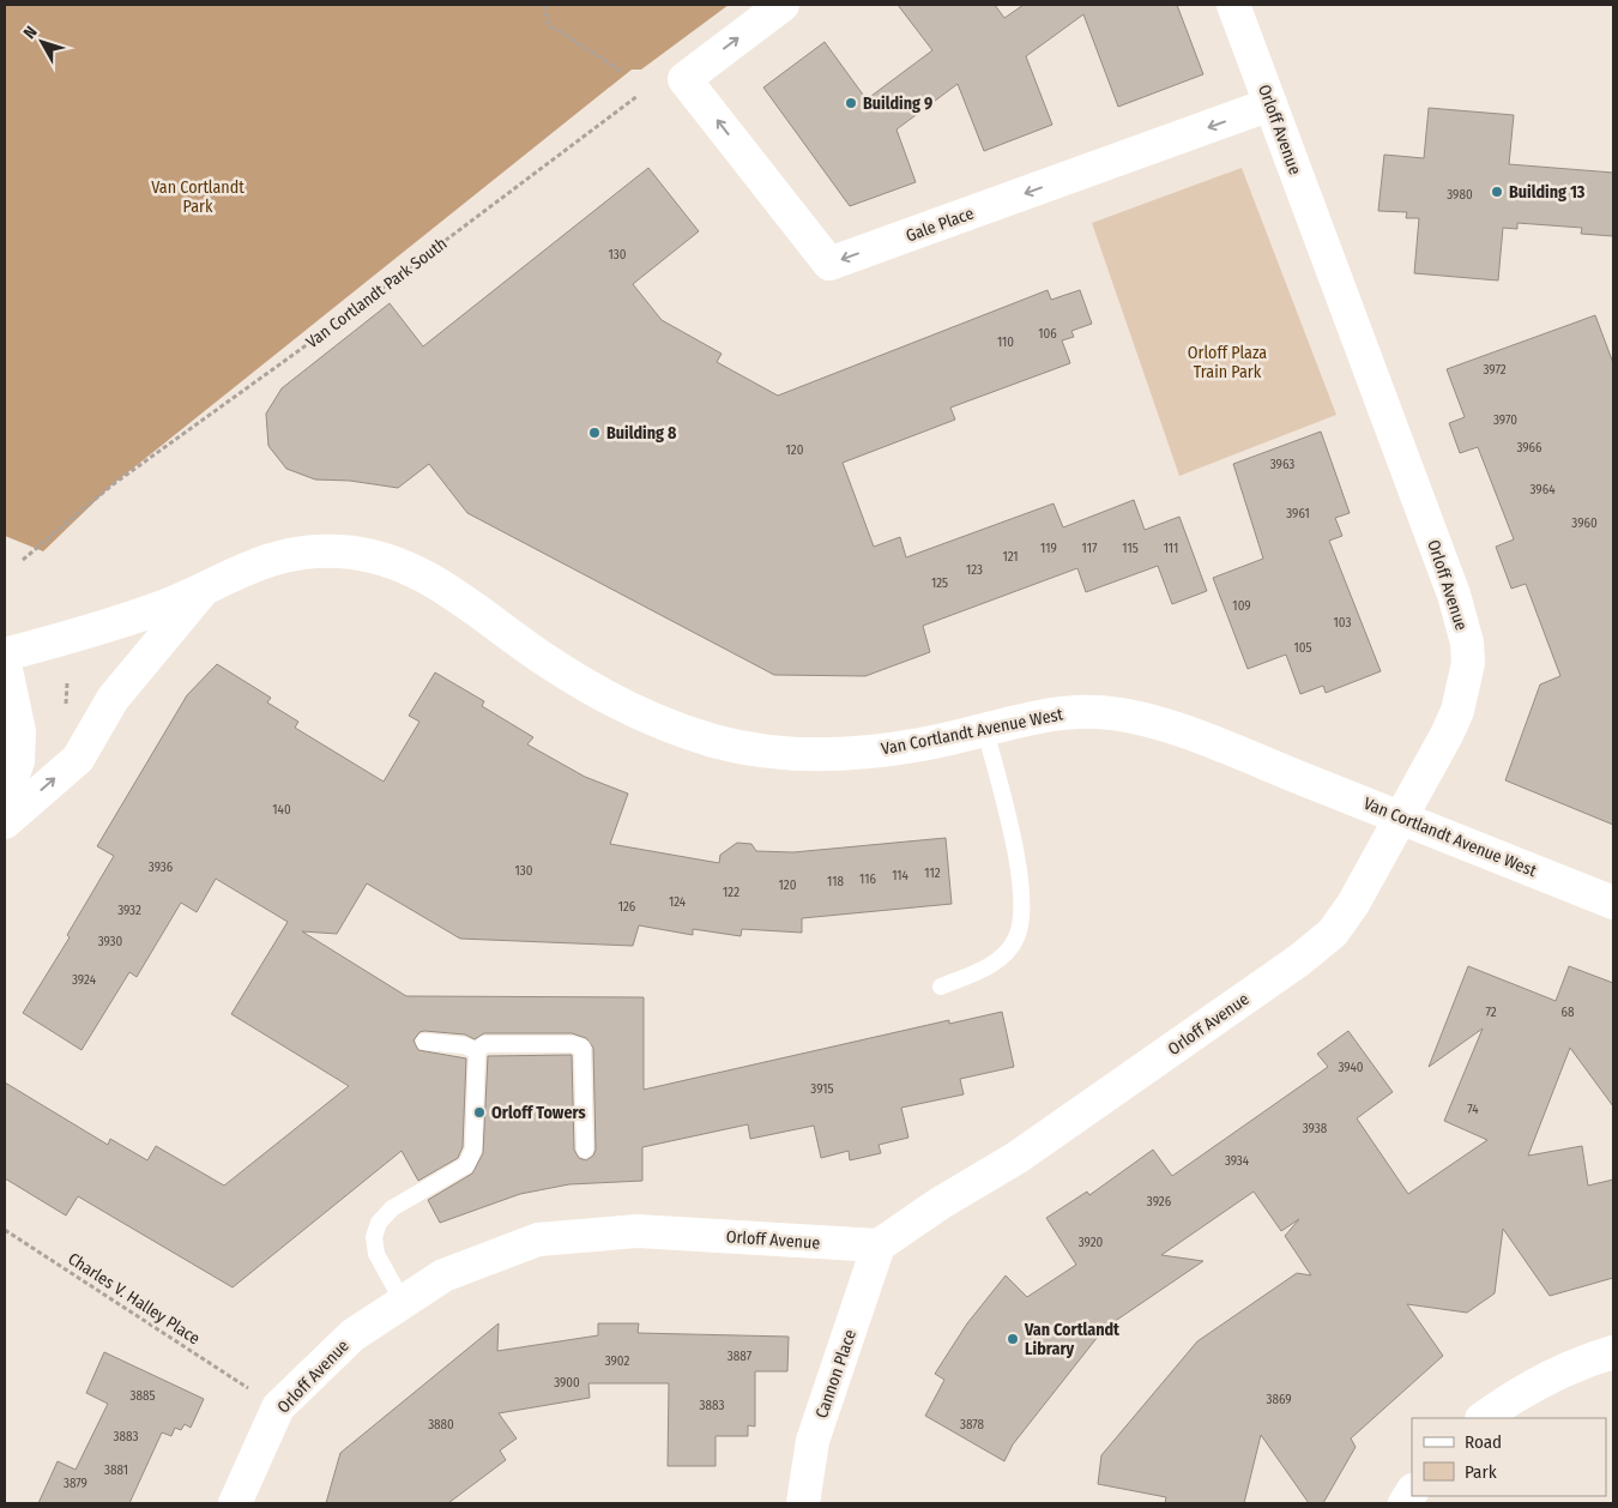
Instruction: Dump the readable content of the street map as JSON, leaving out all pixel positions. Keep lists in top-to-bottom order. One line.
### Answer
{"streets":{"street":["Orloff Avenue","Gale Place","Van Cortlandt Avenue West","Cannon Place"],"path":["Van Cortlandt Park South","Charles V. Halley Place"]},"crossings":[["Orloff Avenue","Gale Place"],["Orloff Avenue","Van Cortlandt Avenue West"],["Orloff Avenue","Cannon Place"]],"parks":["Van Cortlandt Park","Orloff Plaza Train Park"],"places":["Building 9","Building 13","Building 8","Orloff Towers","Van Cortlandt Library"],"house_numbers":["3980","130","106","110","3972","3970","3966","120","3963","3964","3961","3960","119","117","115","111","121","123","125","109","103","105","140","3936","130","112","114","116","118","120","122","124","126","3932","3930","3924","72","68","3940","3915","74","3938","3934","3926","3920","3887","3902","3900","3885","3869","3883","3880","3878","3883","3881","3879"],"legend":["Road","Park"],"north":"top left"}
